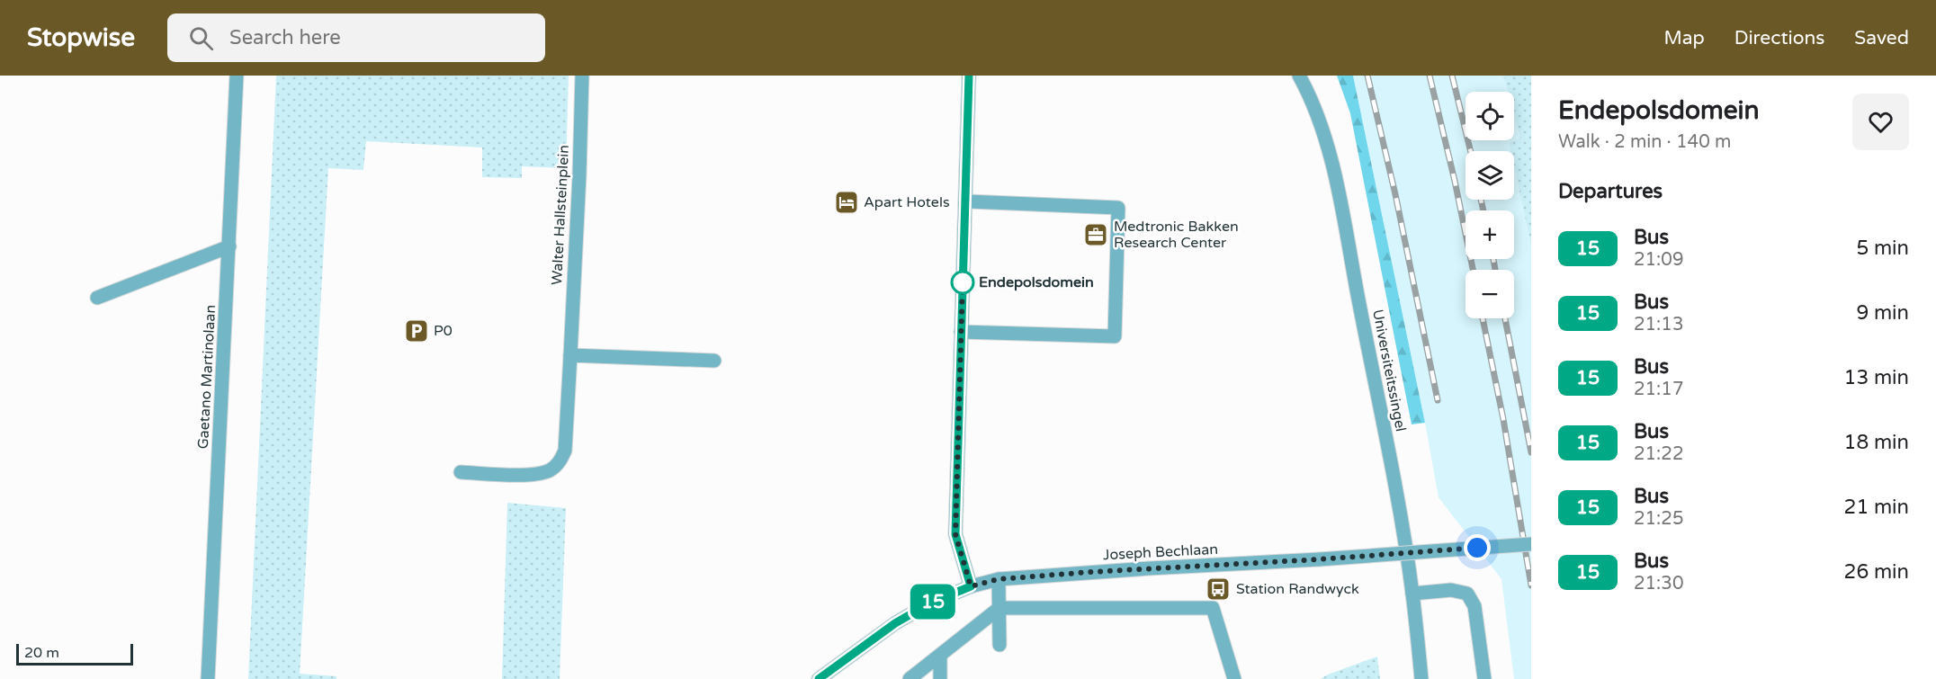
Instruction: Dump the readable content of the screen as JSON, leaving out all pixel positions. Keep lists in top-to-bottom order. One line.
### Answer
{"streets":{"street":["Walter Hallsteinplein","Universiteitssingel","Gaetano Martinolaan","Joseph Bechlaan"]},"places":{"hotel":["Apart Hotels"],"office":["Medtronic Bakken Research Center"],"other":["Endepolsdomein"],"parking":["P0"],"bus stop":["Station Randwyck"]},"lines":["bus line 15"],"scale_bar":"20 m","page":{"header":"Stopwise","search":"Search here","nav":["Map","Directions","Saved"],"on_map":"15","heading":[["Endepolsdomein","Walk · 2 min · 140 m"],"Departures"],"map_buttons":["+","−"],"list":[{"mark":"15","name":"Bus","note":"21:09","value":"5 min"},{"mark":"15","name":"Bus","note":"21:13","value":"9 min"},{"mark":"15","name":"Bus","note":"21:17","value":"13 min"},{"mark":"15","name":"Bus","note":"21:22","value":"18 min"},{"mark":"15","name":"Bus","note":"21:25","value":"21 min"},{"mark":"15","name":"Bus","note":"21:30","value":"26 min"}],"scale":"20 m"}}
